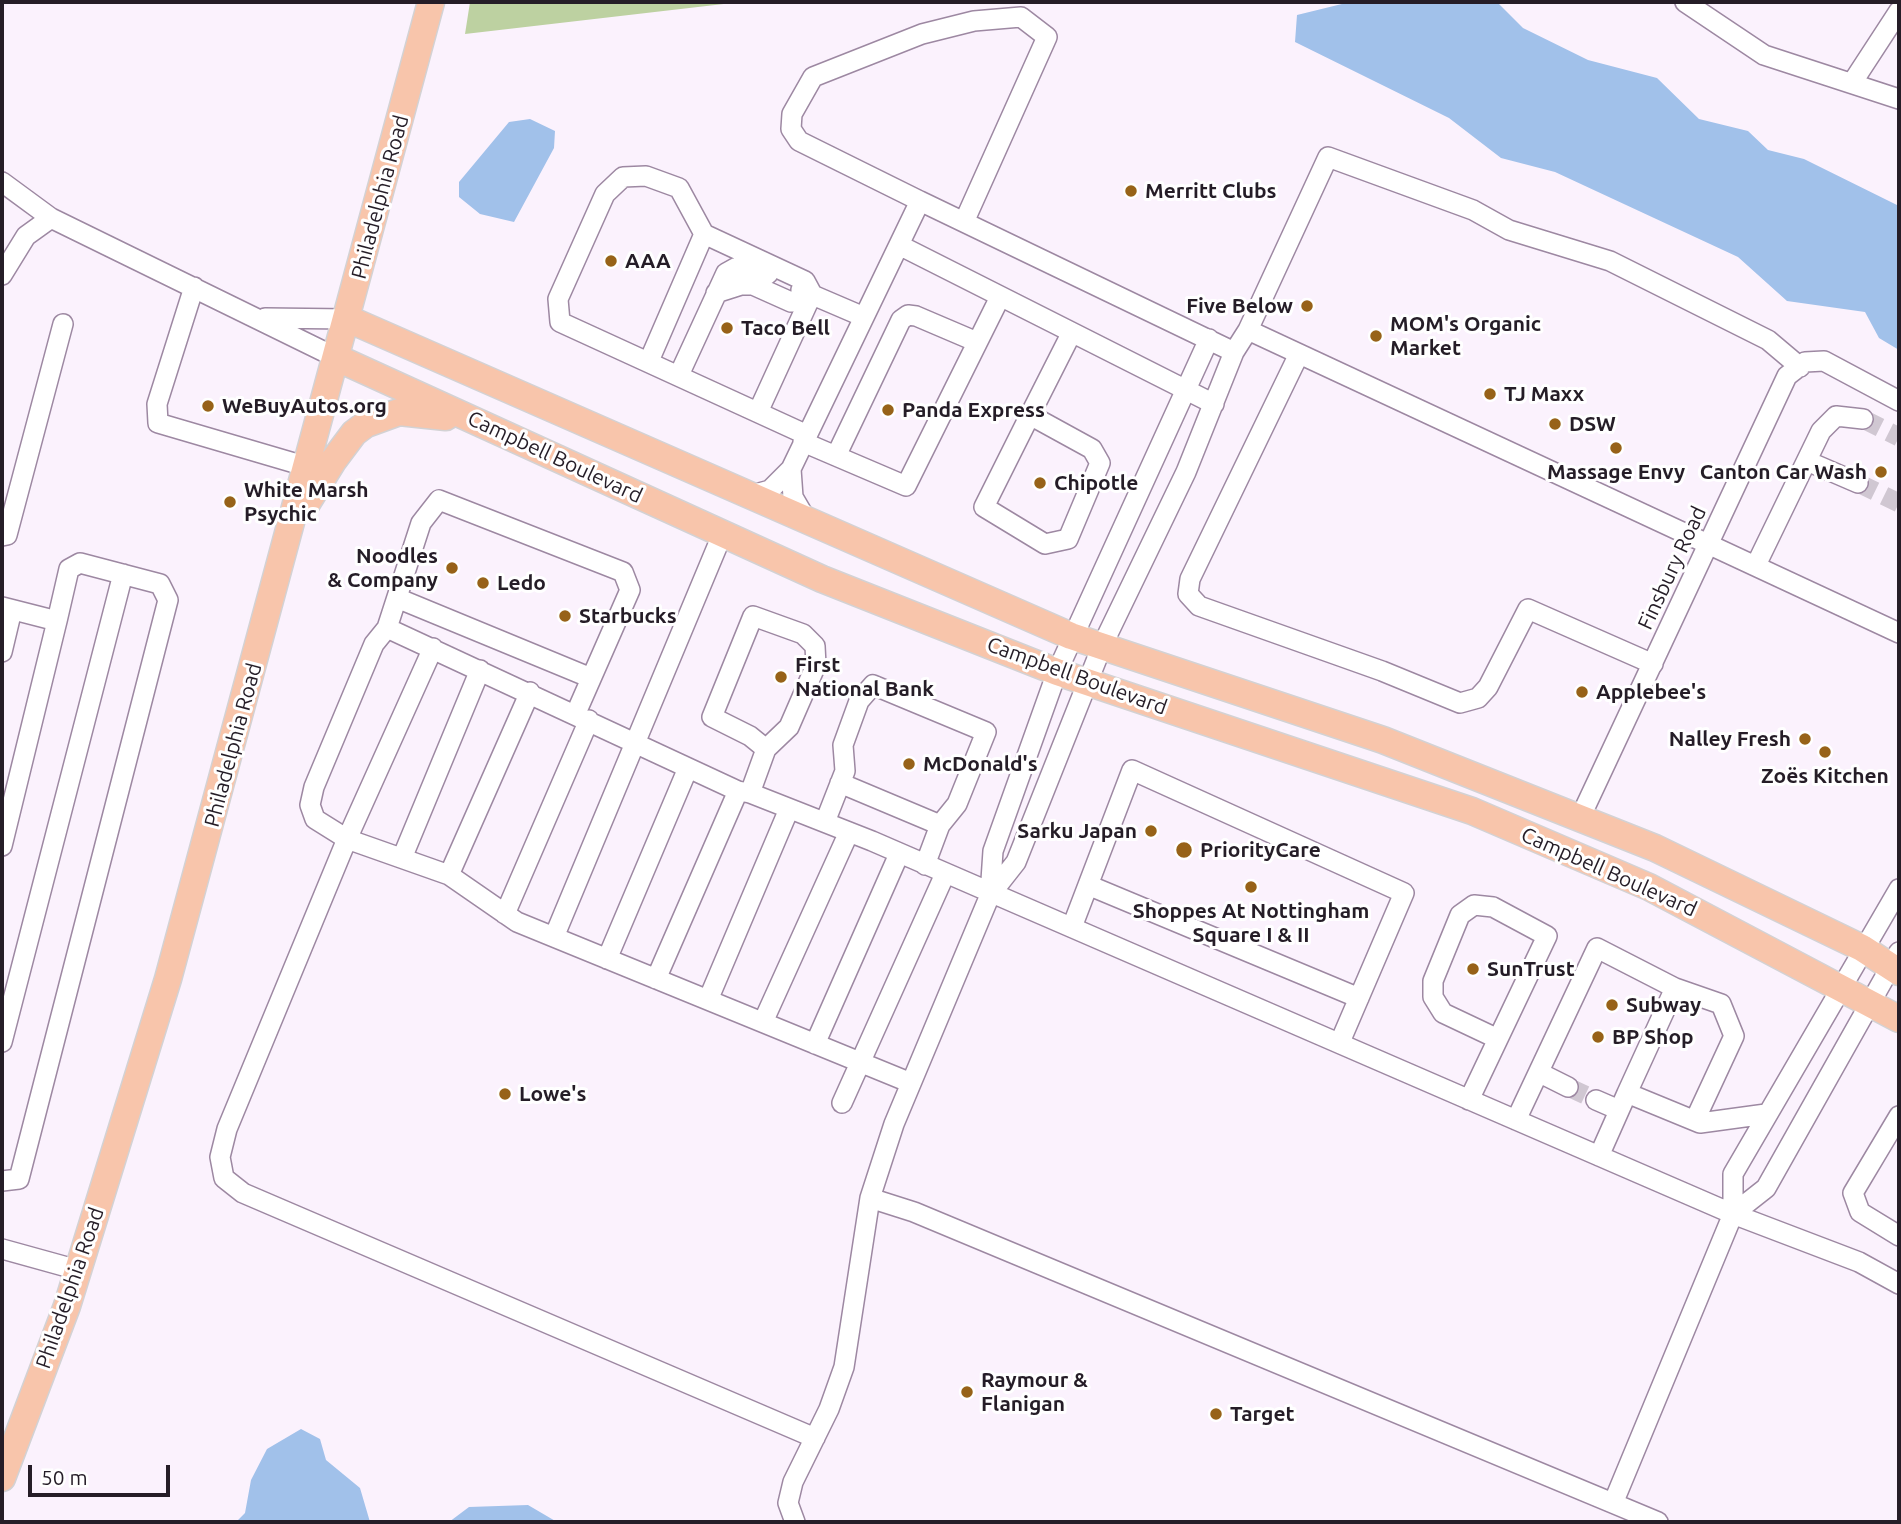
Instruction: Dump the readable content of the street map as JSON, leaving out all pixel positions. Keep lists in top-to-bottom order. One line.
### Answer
{"streets":{"main road":["Philadelphia Road","Campbell Boulevard"],"street":["Finsbury Road"]},"crossings":[["Philadelphia Road","Campbell Boulevard"],["Campbell Boulevard","Finsbury Road"]],"places":["Merritt Clubs","AAA","Five Below","Taco Bell","MOM's Organic Market","TJ Maxx","WeBuyAutos.org","Panda Express","DSW","Massage Envy","Canton Car Wash","Chipotle","White Marsh Psychic","Noodles & Company","Ledo","Starbucks","First National Bank","Applebee's","Nalley Fresh","Zoës Kitchen","McDonald's","Sarku Japan","PriorityCare","Shoppes At Nottingham Square I & II","SunTrust","Subway","BP Shop","Lowe's","Raymour & Flanigan","Target"],"scale_bar":"50 m"}
